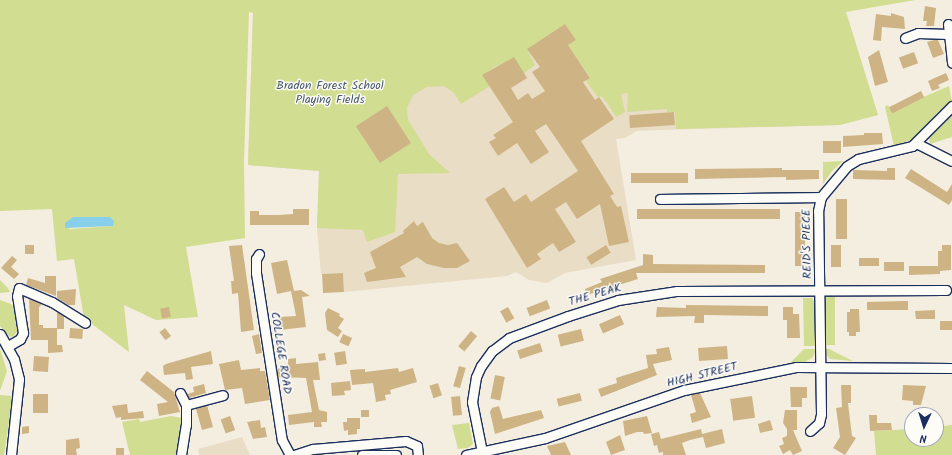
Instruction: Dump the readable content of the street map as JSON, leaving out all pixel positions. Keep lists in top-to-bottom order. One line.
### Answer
{"streets":{"street":["REID'S PIECE","THE PEAK","COLLEGE ROAD","HIGH STREET"]},"crossings":[["REID'S PIECE","THE PEAK"],["REID'S PIECE","HIGH STREET"],["THE PEAK","HIGH STREET"]],"parks":["Bradon Forest School Playing Fields"],"north":"bottom"}
